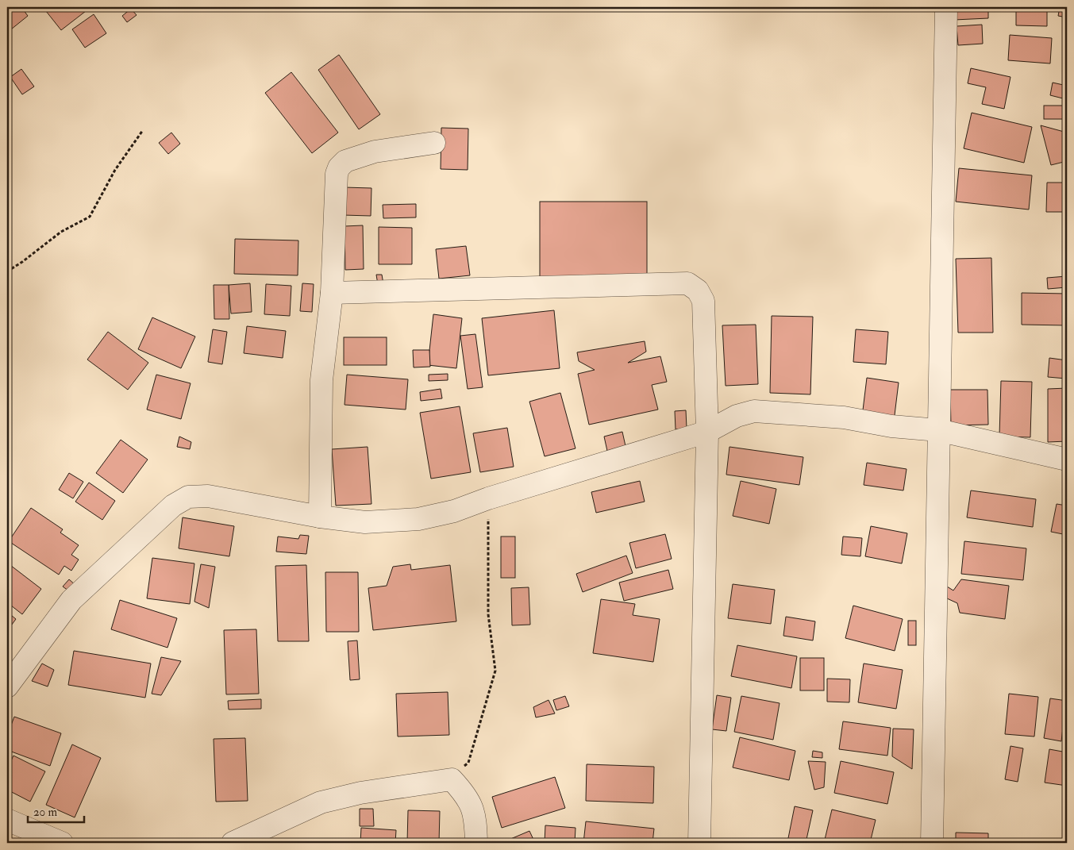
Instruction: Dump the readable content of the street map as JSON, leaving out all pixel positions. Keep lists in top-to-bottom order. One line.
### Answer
{"scale_bar":"20 m"}
